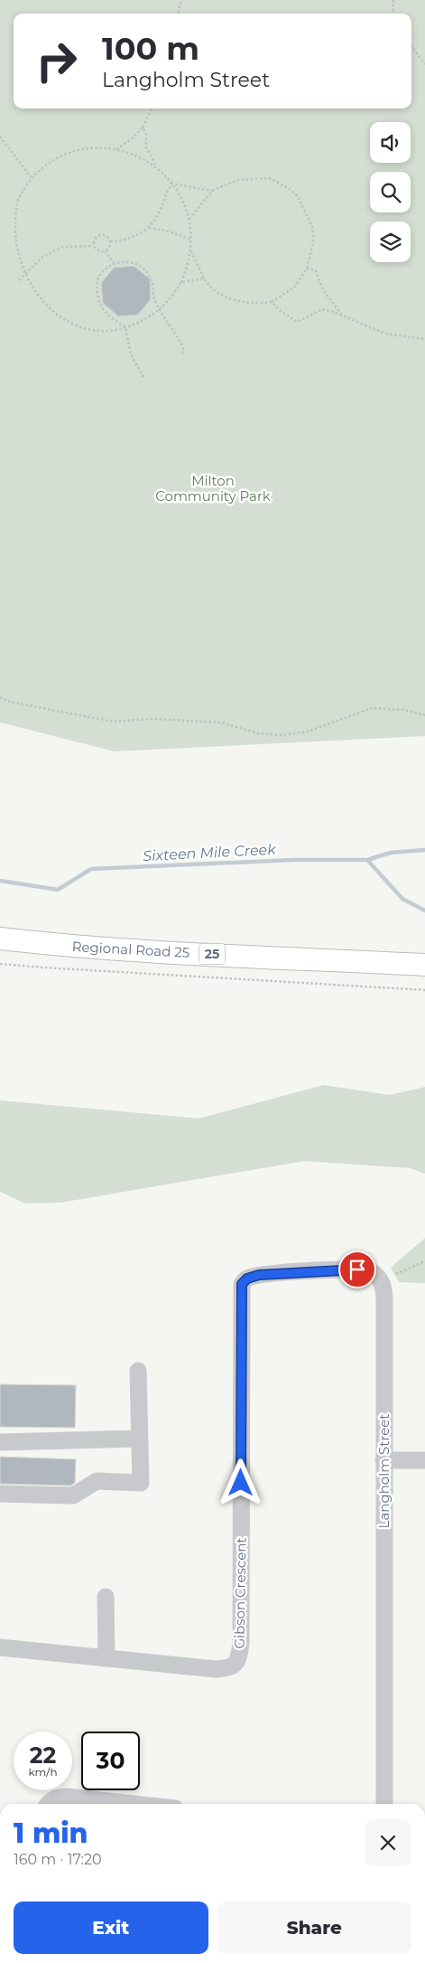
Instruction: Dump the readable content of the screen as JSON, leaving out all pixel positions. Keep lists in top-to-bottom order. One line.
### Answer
{"streets":{"main road":["Regional Road 25","25"],"street":["Langholm Street","Gibson Crescent"]},"crossings":[["Langholm Street","Gibson Crescent"]],"water":["Sixteen Mile Creek"],"parks":["Milton Community Park"],"page":{"turn":["100 m","Langholm Street"],"speed":"22 km/h","limit":"30","heading":["1 min","160 m · 17:20"],"buttons":["Exit","Share"]}}
